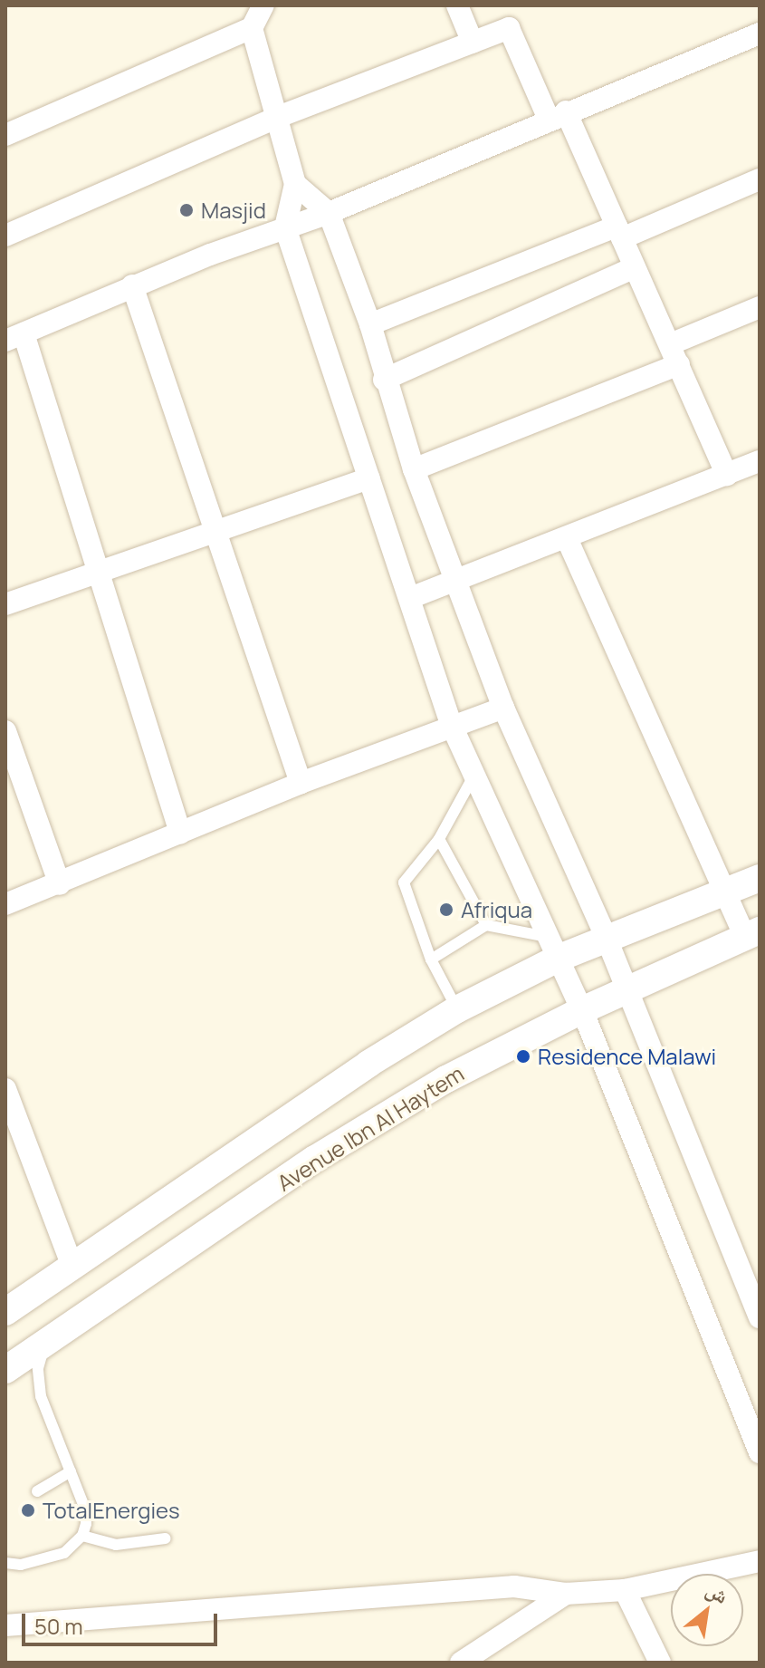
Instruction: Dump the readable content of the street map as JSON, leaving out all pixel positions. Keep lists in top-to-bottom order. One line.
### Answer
{"streets":{"street":["Avenue Ibn Al Haytem"]},"places":["Masjid","Afriqua","Residence Malawi","TotalEnergies"],"scale_bar":"50 m","north":"top right"}
